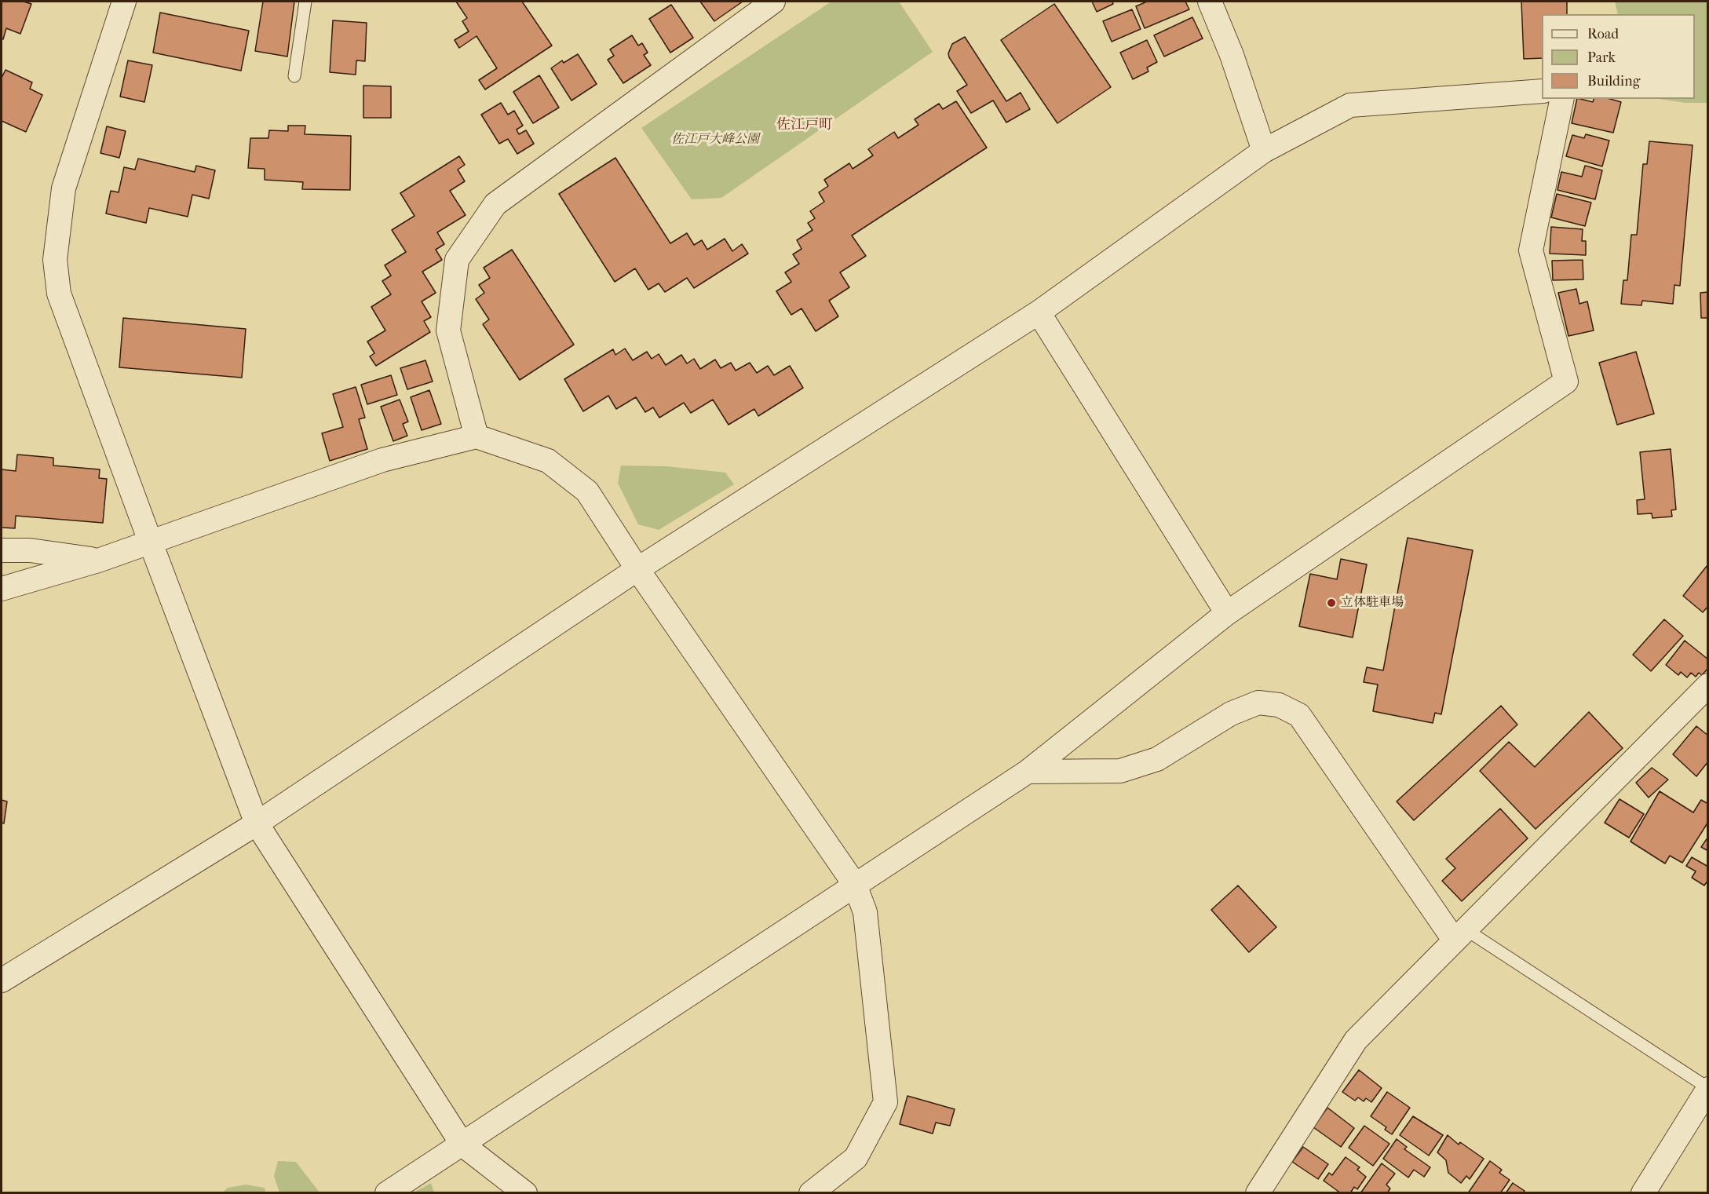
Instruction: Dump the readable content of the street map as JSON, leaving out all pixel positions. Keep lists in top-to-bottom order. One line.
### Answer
{"districts":["佐江戸町"],"parks":["佐江戸大峰公園"],"places":["立体駐車場"],"legend":["Road","Park","Building"]}
